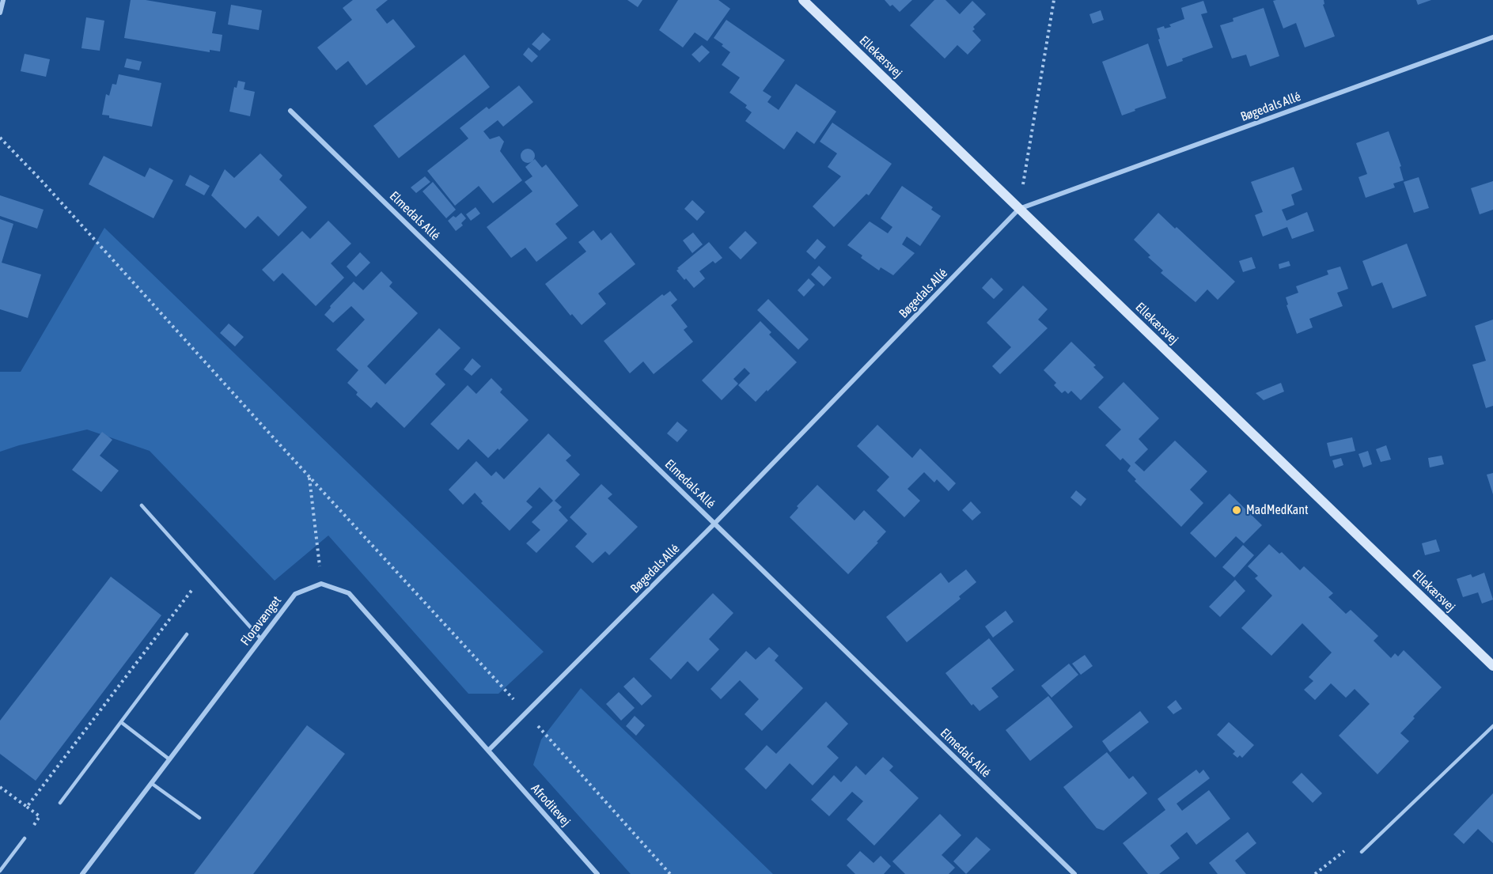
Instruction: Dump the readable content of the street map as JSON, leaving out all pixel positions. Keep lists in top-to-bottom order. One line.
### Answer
{"streets":{"street":["Ellekærsvej","Bøgedals Allé","Elmedals Allé","Floravænget","Afroditevej"]},"crossings":[["Ellekærsvej","Bøgedals Allé"],["Bøgedals Allé","Elmedals Allé"],["Bøgedals Allé","Afroditevej"]],"places":["MadMedKant"]}
